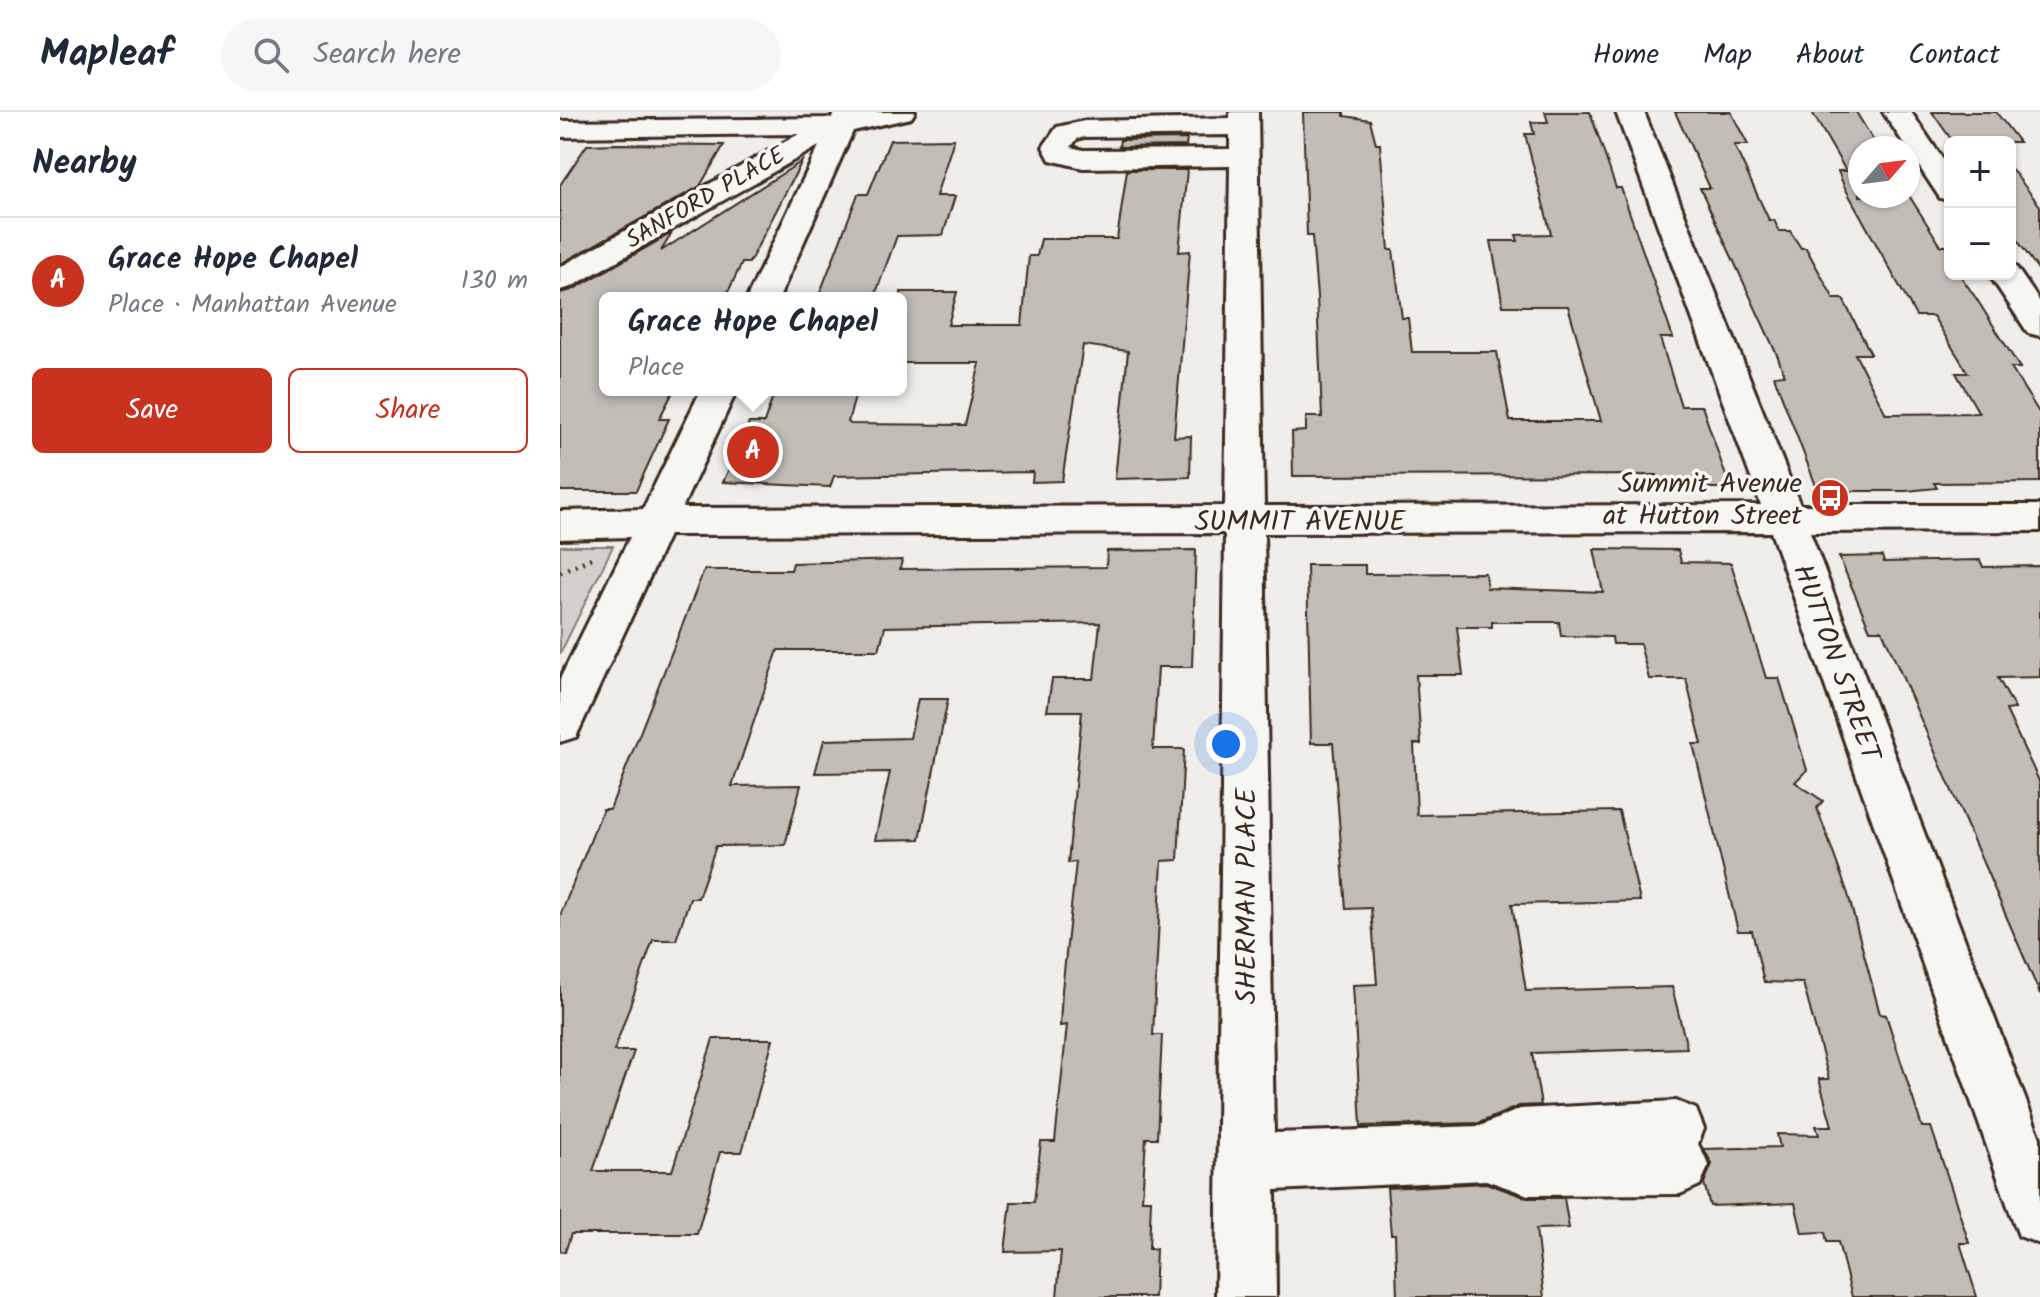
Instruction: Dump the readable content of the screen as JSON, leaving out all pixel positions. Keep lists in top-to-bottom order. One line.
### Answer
{"streets":{"street":["SANFORD PLACE","SUMMIT AVENUE","HUTTON STREET","SHERMAN PLACE"]},"crossings":[["SUMMIT AVENUE","HUTTON STREET"],["SUMMIT AVENUE","SHERMAN PLACE"]],"places":{"bus stop":["Summit Avenue at Hutton Street"]},"north":"top right","page":{"header":"Mapleaf","search":"Search here","nav":["Home","Map","About","Contact"],"heading":"Nearby","map_buttons":["+","−"],"list":[{"mark":"A","name":"Grace Hope Chapel","note":"Place · Manhattan Avenue","value":"130 m"}],"popup":["Grace Hope Chapel","Place"],"buttons":["Save","Share"],"pins":"A"}}
